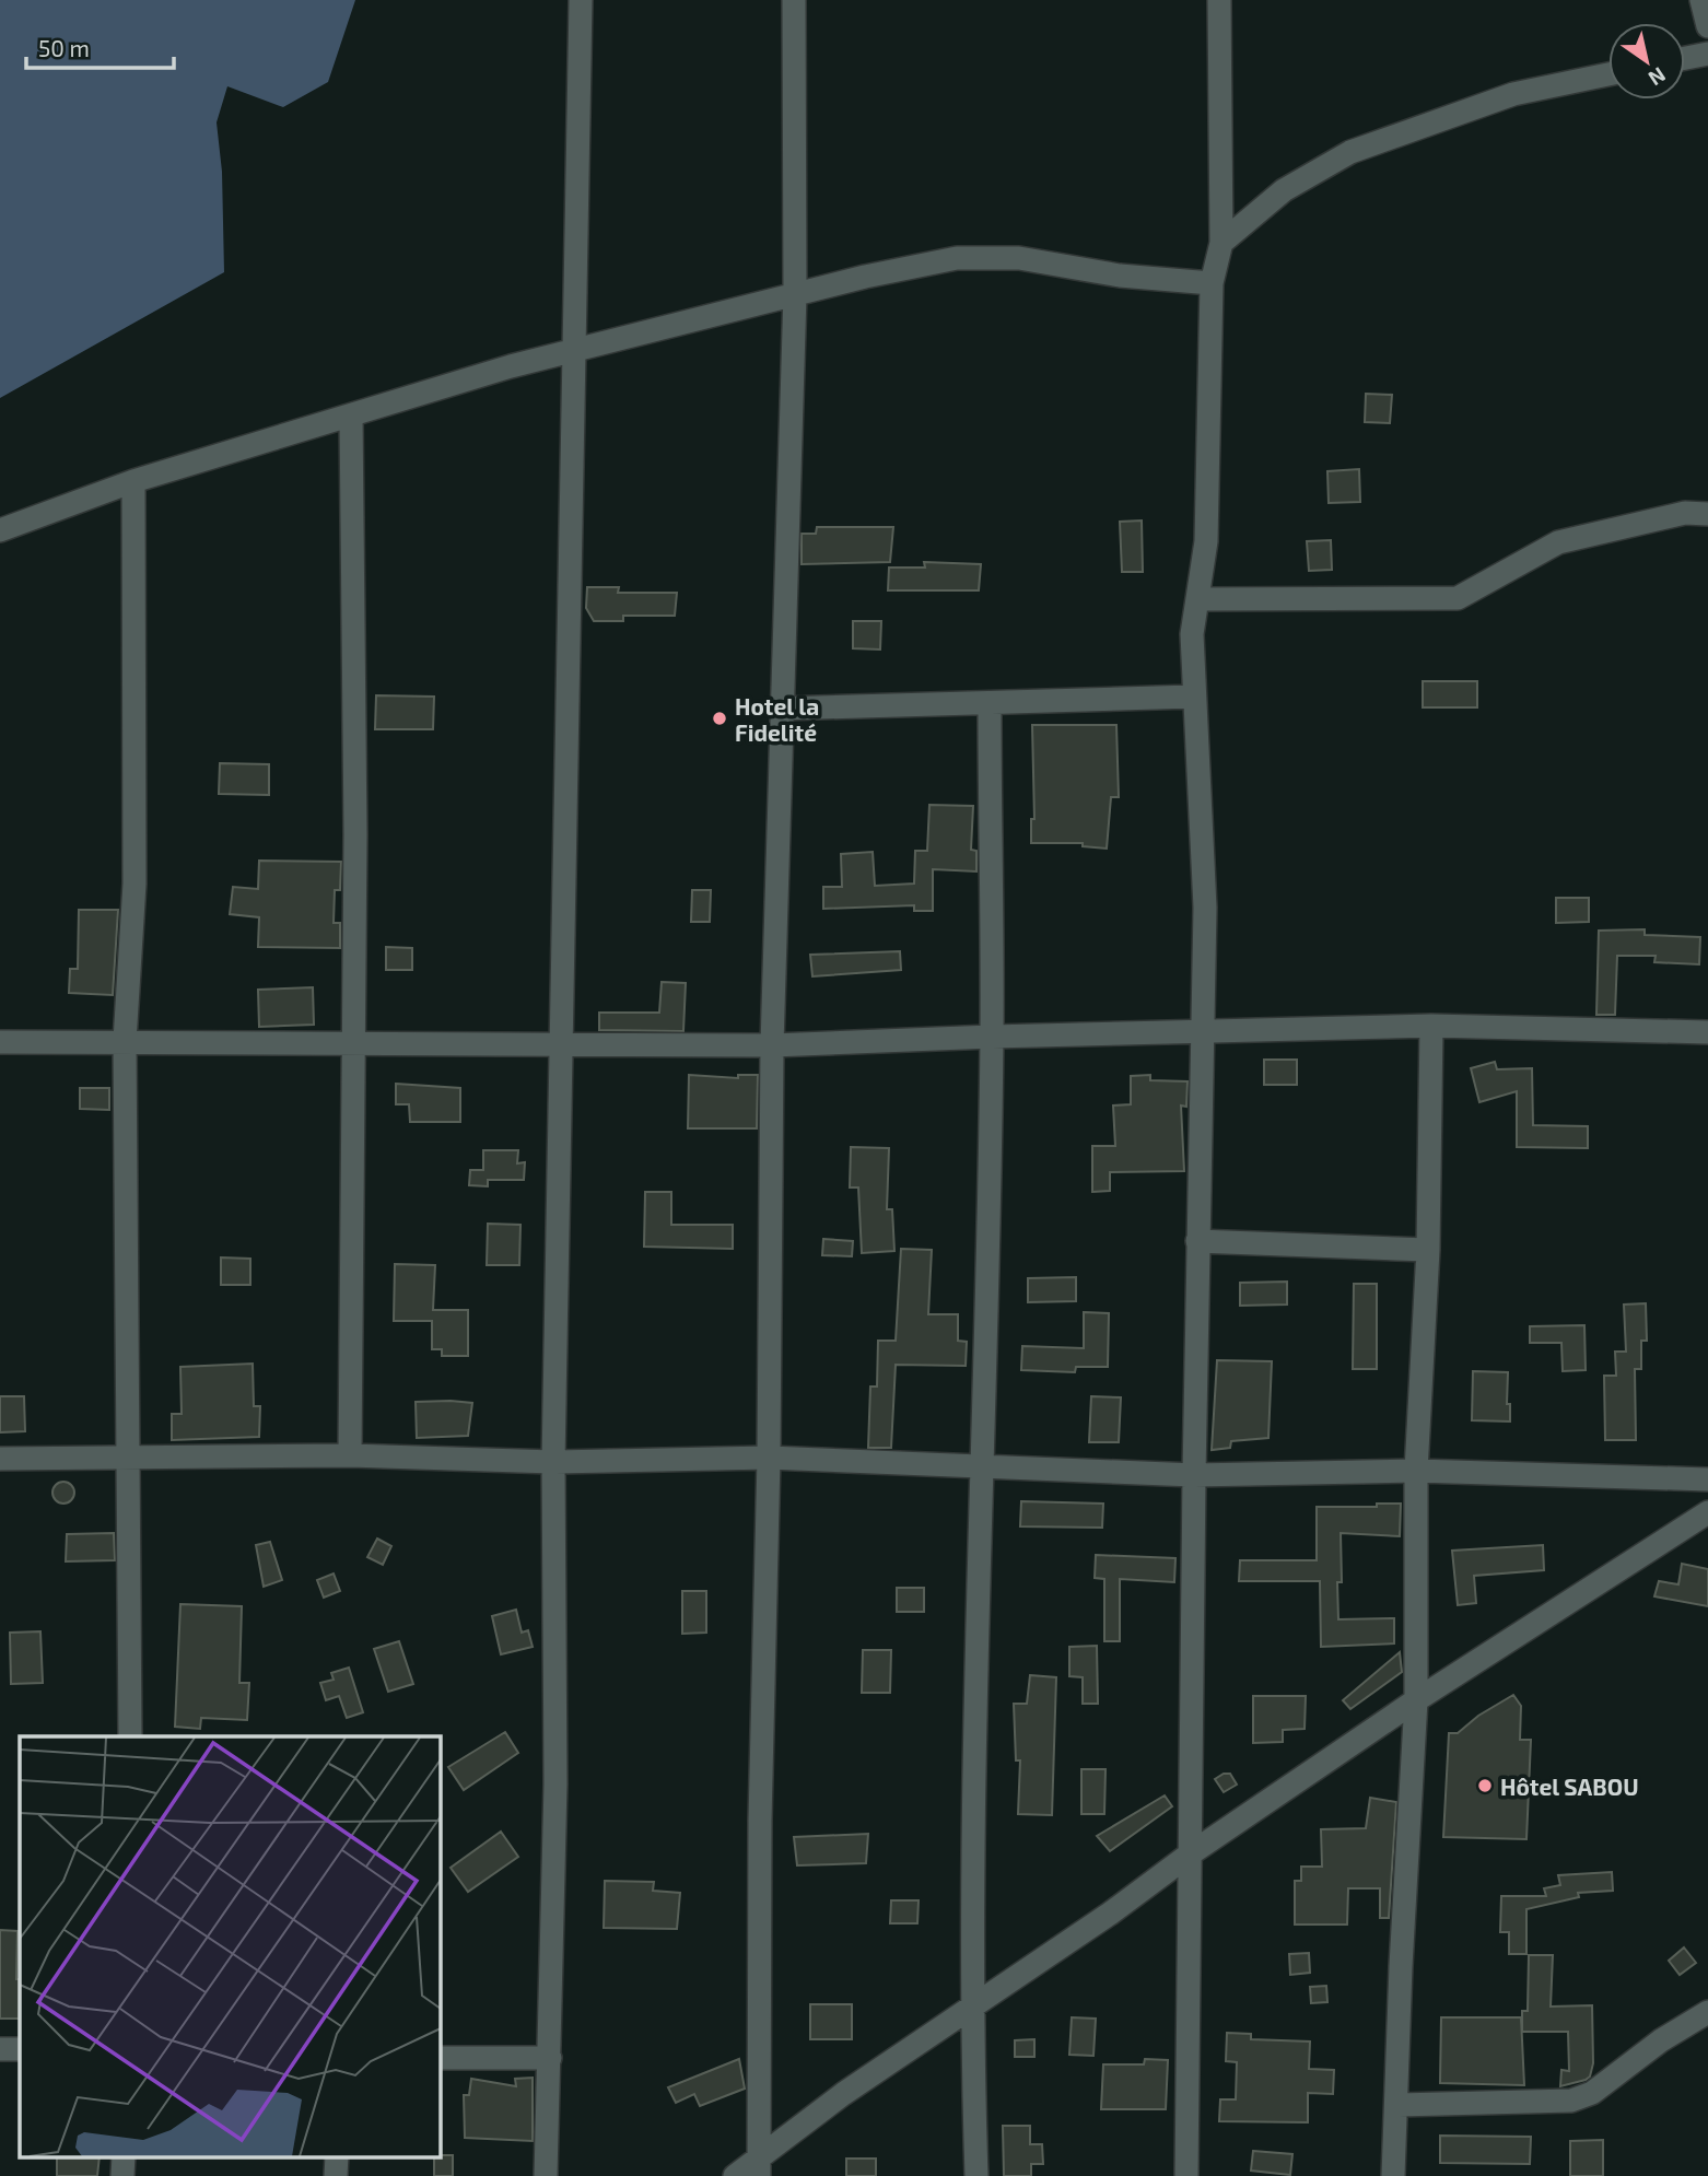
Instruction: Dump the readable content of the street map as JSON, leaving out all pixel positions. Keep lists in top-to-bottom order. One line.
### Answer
{"places":["Hotel la Fidelité","Hôtel SABOU"],"scale_bar":"50 m","north":"bottom right"}
